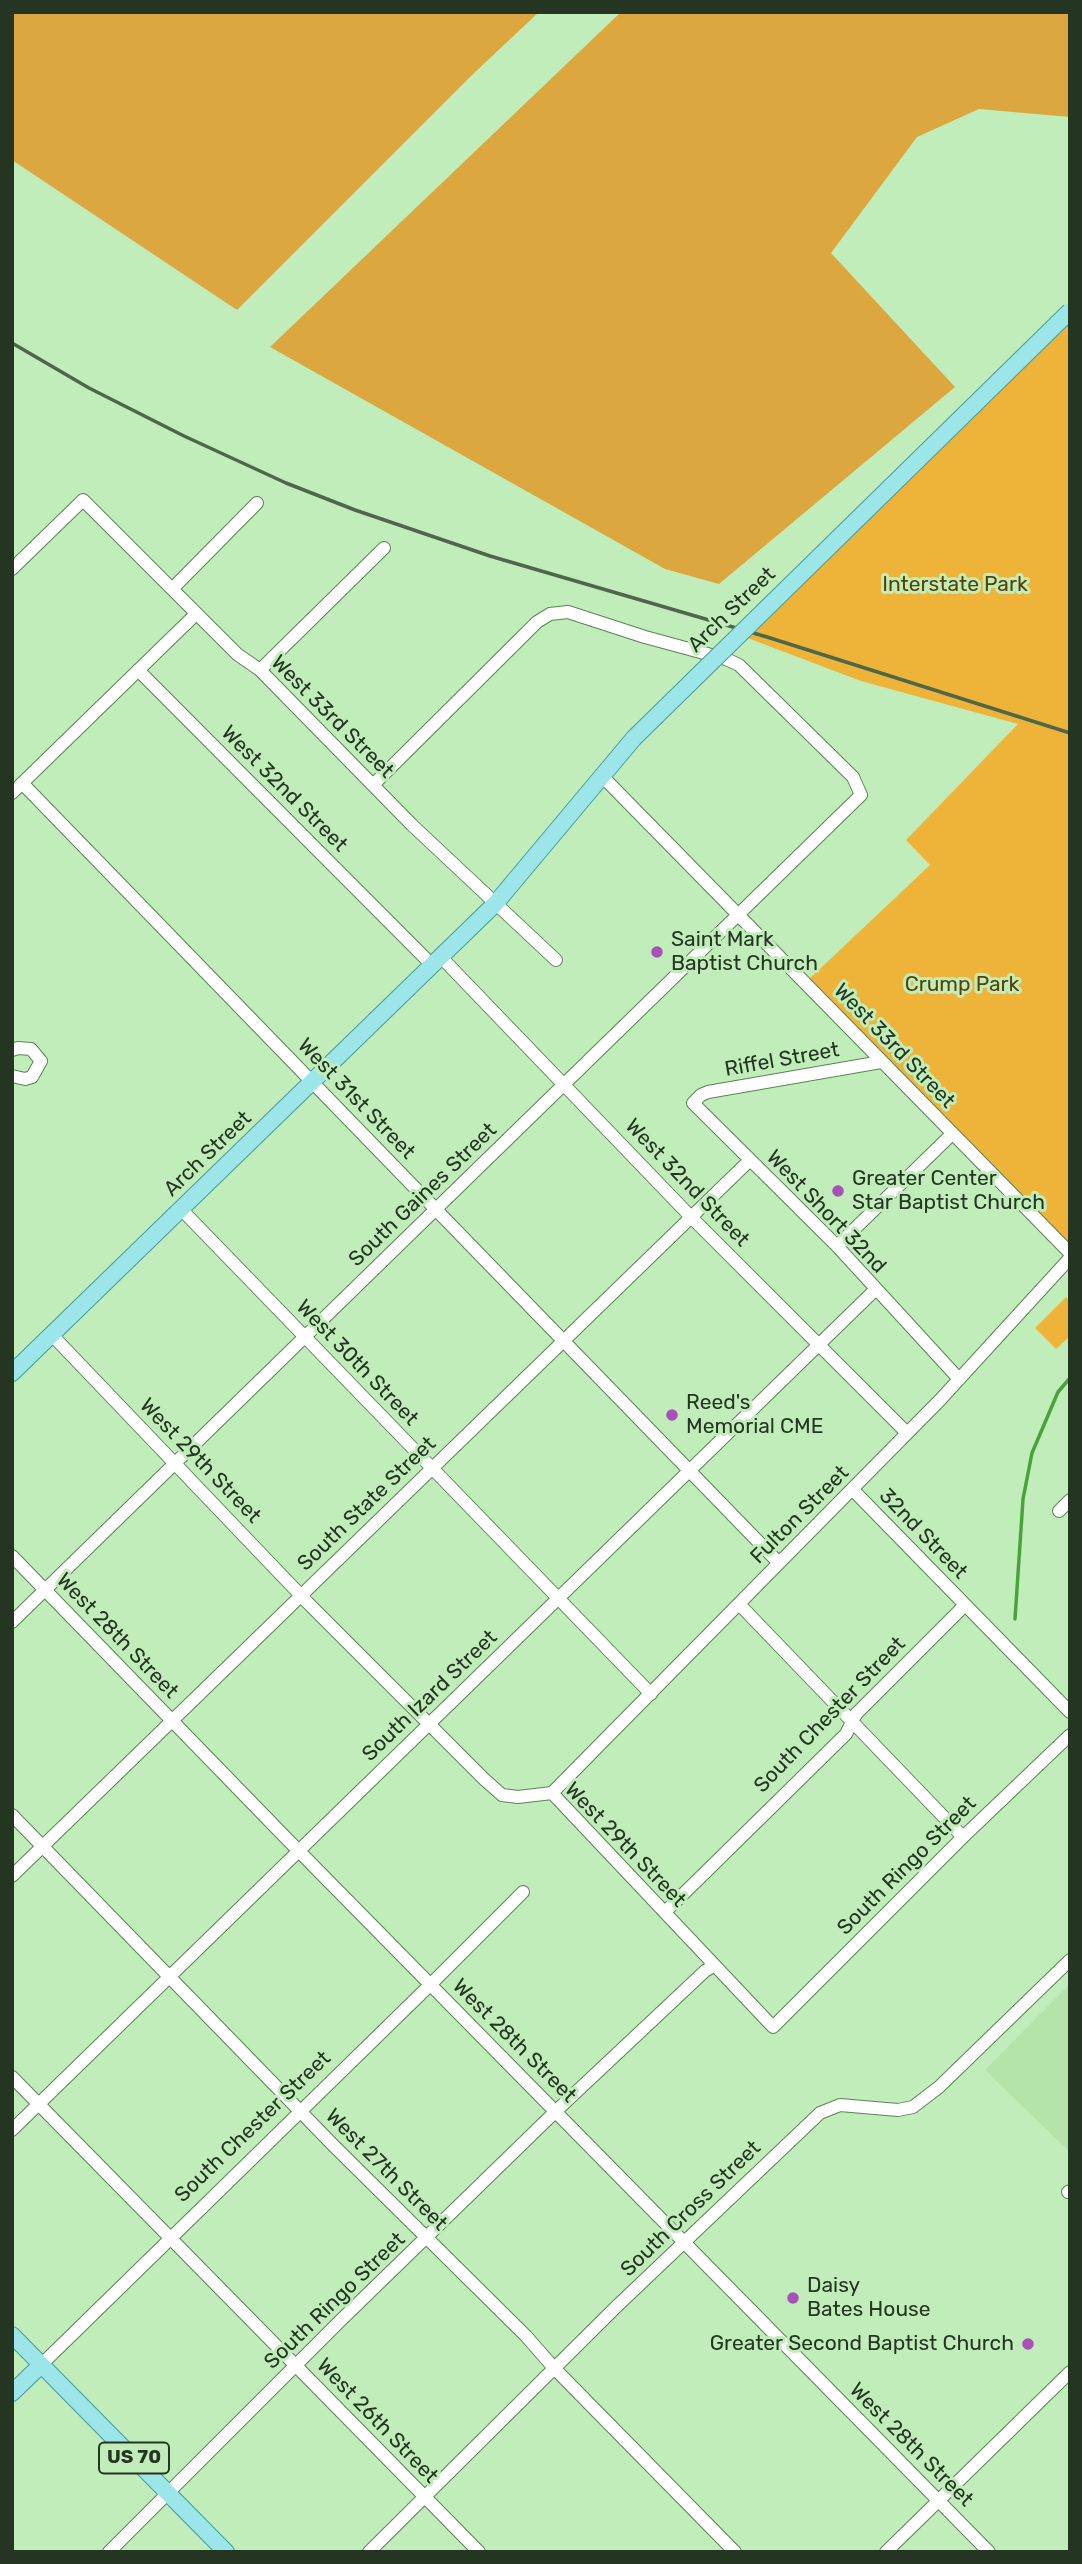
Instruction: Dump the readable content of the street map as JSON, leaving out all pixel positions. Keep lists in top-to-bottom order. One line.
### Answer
{"streets":{"main road":["Arch Street","South Chester Street","US 70"],"street":["West 33rd Street","West 32nd Street","Riffel Street","West 31st Street","South Gaines Street","West Short 32nd","West 30th Street","West 29th Street","South State Street","Fulton Street","32nd Street","West 28th Street","South Izard Street","South Ringo Street","West 27th Street","South Cross Street","West 26th Street"]},"crossings":[["Arch Street","West 33rd Street"],["Arch Street","West 32nd Street"],["Arch Street","West 31st Street"],["Arch Street","West 30th Street"],["Arch Street","West 29th Street"],["West 33rd Street","Riffel Street"],["West 33rd Street","South Gaines Street"],["West 33rd Street","Fulton Street"],["West 32nd Street","South Gaines Street"],["West 32nd Street","South State Street"],["West 32nd Street","Fulton Street"],["West 32nd Street","South Izard Street"],["Riffel Street","West Short 32nd"],["West 31st Street","South Gaines Street"],["West 31st Street","South State Street"],["West 31st Street","Fulton Street"],["West 31st Street","South Izard Street"],["South Gaines Street","West 30th Street"],["South Gaines Street","West 29th Street"],["South Gaines Street","West 28th Street"],["West Short 32nd","South State Street"],["West Short 32nd","Fulton Street"],["West Short 32nd","South Izard Street"],["West 30th Street","South State Street"],["West 30th Street","Fulton Street"],["West 30th Street","South Izard Street"],["West 29th Street","South State Street"],["West 29th Street","Fulton Street"],["West 29th Street","South Izard Street"],["West 29th Street","South Chester Street"],["West 29th Street","South Ringo Street"],["South State Street","West 28th Street"],["South State Street","West 27th Street"],["Fulton Street","32nd Street"],["32nd Street","South Chester Street"],["West 28th Street","South Izard Street"],["West 28th Street","South Chester Street"],["West 28th Street","South Ringo Street"],["West 28th Street","South Cross Street"],["South Izard Street","West 27th Street"],["South Izard Street","West 26th Street"],["South Chester Street","West 27th Street"],["South Chester Street","West 26th Street"],["South Chester Street","US 70"],["South Ringo Street","West 27th Street"],["South Ringo Street","West 26th Street"],["South Ringo Street","US 70"],["West 27th Street","South Cross Street"],["South Cross Street","West 26th Street"]],"parks":["Interstate Park","Crump Park"],"places":["Saint Mark Baptist Church","Greater Center Star Baptist Church","Reed's Memorial CME","Daisy Bates House","Greater Second Baptist Church"]}
